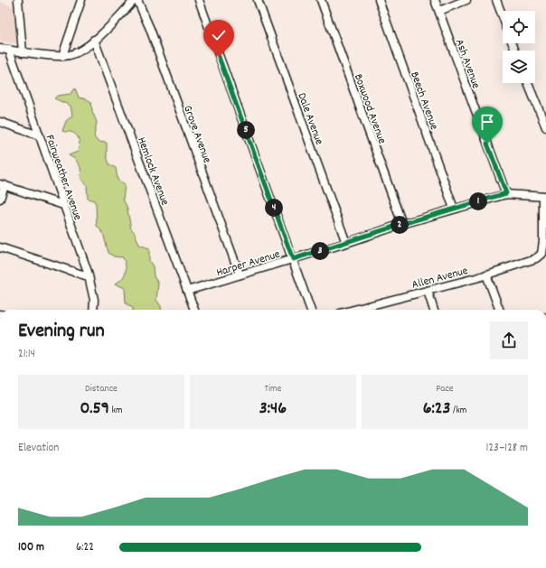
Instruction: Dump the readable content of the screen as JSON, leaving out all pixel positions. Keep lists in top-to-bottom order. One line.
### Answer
{"streets":{"street":["Ash Avenue","Beech Avenue","Boxwood Avenue","Dale Avenue","Grove Avenue","Hemlock Avenue","Fairweather Avenue","Harper Avenue","Allen Avenue"]},"crossings":[["Ash Avenue","Harper Avenue"],["Beech Avenue","Harper Avenue"],["Boxwood Avenue","Harper Avenue"],["Dale Avenue","Harper Avenue"],["Grove Avenue","Harper Avenue"],["Hemlock Avenue","Harper Avenue"],["Harper Avenue","Allen Avenue"]],"page":{"pins":["5","1","4","2","3"],"heading":["Evening run","21:14"],"stats":[["Distance","0.59 km"],["Time","3:46"],["Pace","6:23 /km"]],"chart":["Elevation","123–128 m"],"list":[{"name":"100 m","note":"6:22"}]}}
